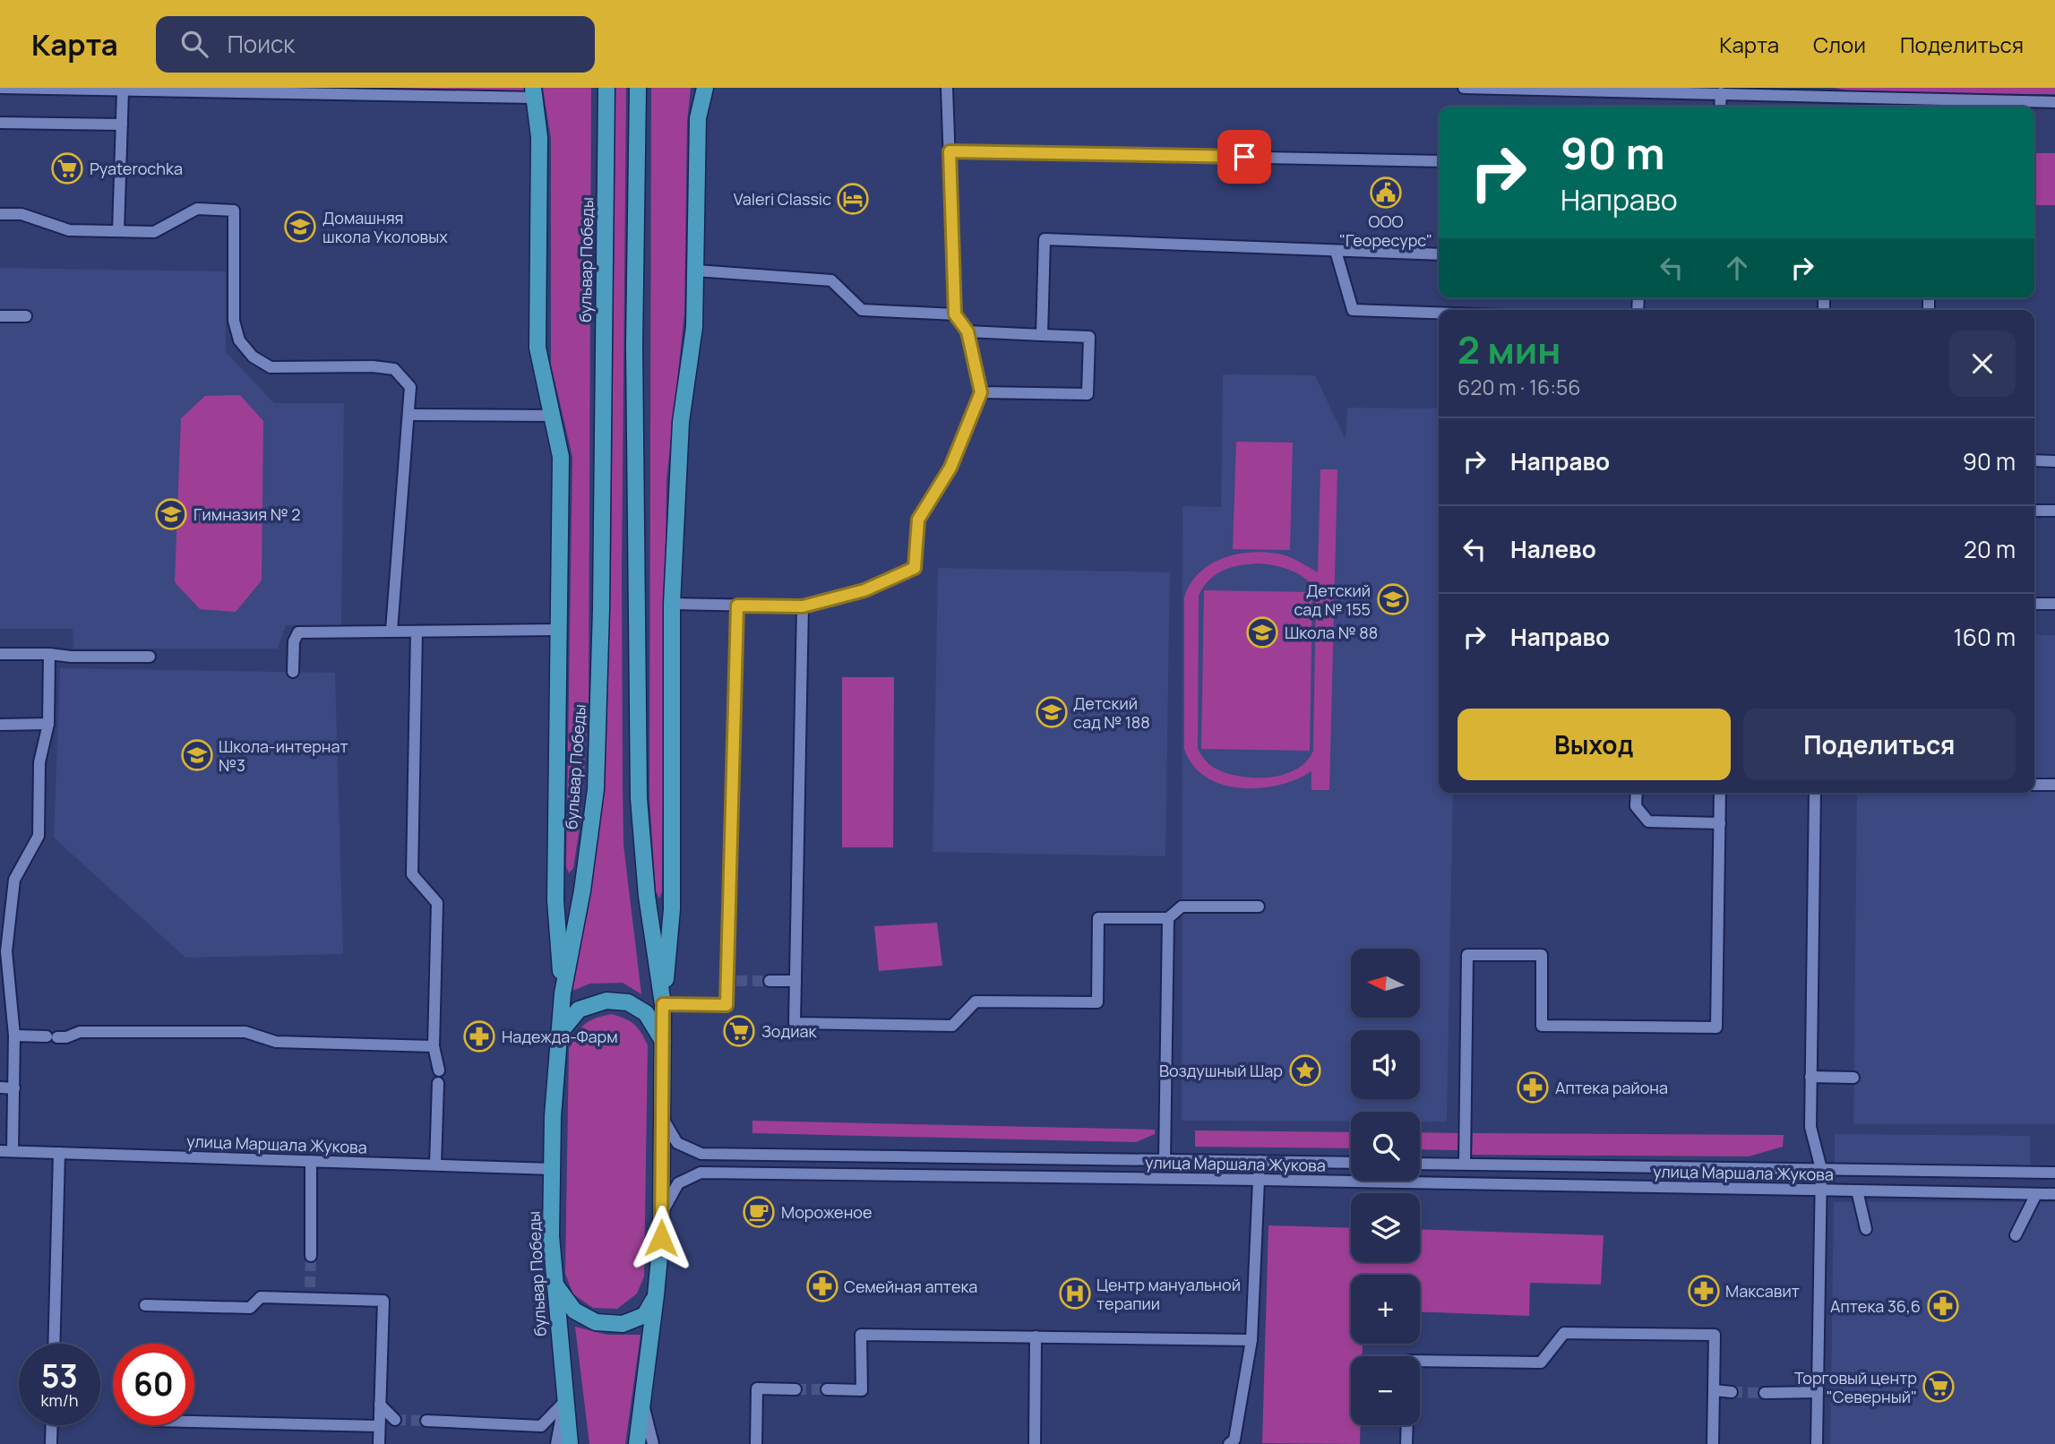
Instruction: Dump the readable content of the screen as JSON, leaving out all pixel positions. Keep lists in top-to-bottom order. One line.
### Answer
{"streets":{"main road":["бульвар Победы"],"street":["улица Маршала Жукова"]},"crossings":[["бульвар Победы","улица Маршала Жукова"]],"places":{"supermarket":["Pyaterochka","Зодиак","Торговый центр \"Северный\""],"public building":["ООО \"Георесурс\""],"hotel":["Valeri Classic"],"school or university":["Домашняя школа Уколовых","Гимназия № 2","Детский сад № 155","Школа № 88","Детский сад № 188","Школа-интернат №3"],"pharmacy":["Надежда-Фарм","Аптека района","Семейная аптека","Максавит","Аптека 36,6"],"place":["Воздушный Шар"],"cafe":["Мороженое"],"hospital":["Центр мануальной терапии"]},"north":"left","page":{"header":"Карта","search":"Поиск","nav":["Карта","Слои","Поделиться"],"turn":["90 m","Направо"],"heading":["2 мин","620 m · 16:56"],"list":[{"name":"Направо","value":"90 m"},{"name":"Налево","value":"20 m"},{"name":"Направо","value":"160 m"}],"buttons":["Выход","Поделиться"],"map_buttons":["+","−"],"speed":"53 km/h","limit":"60"}}
